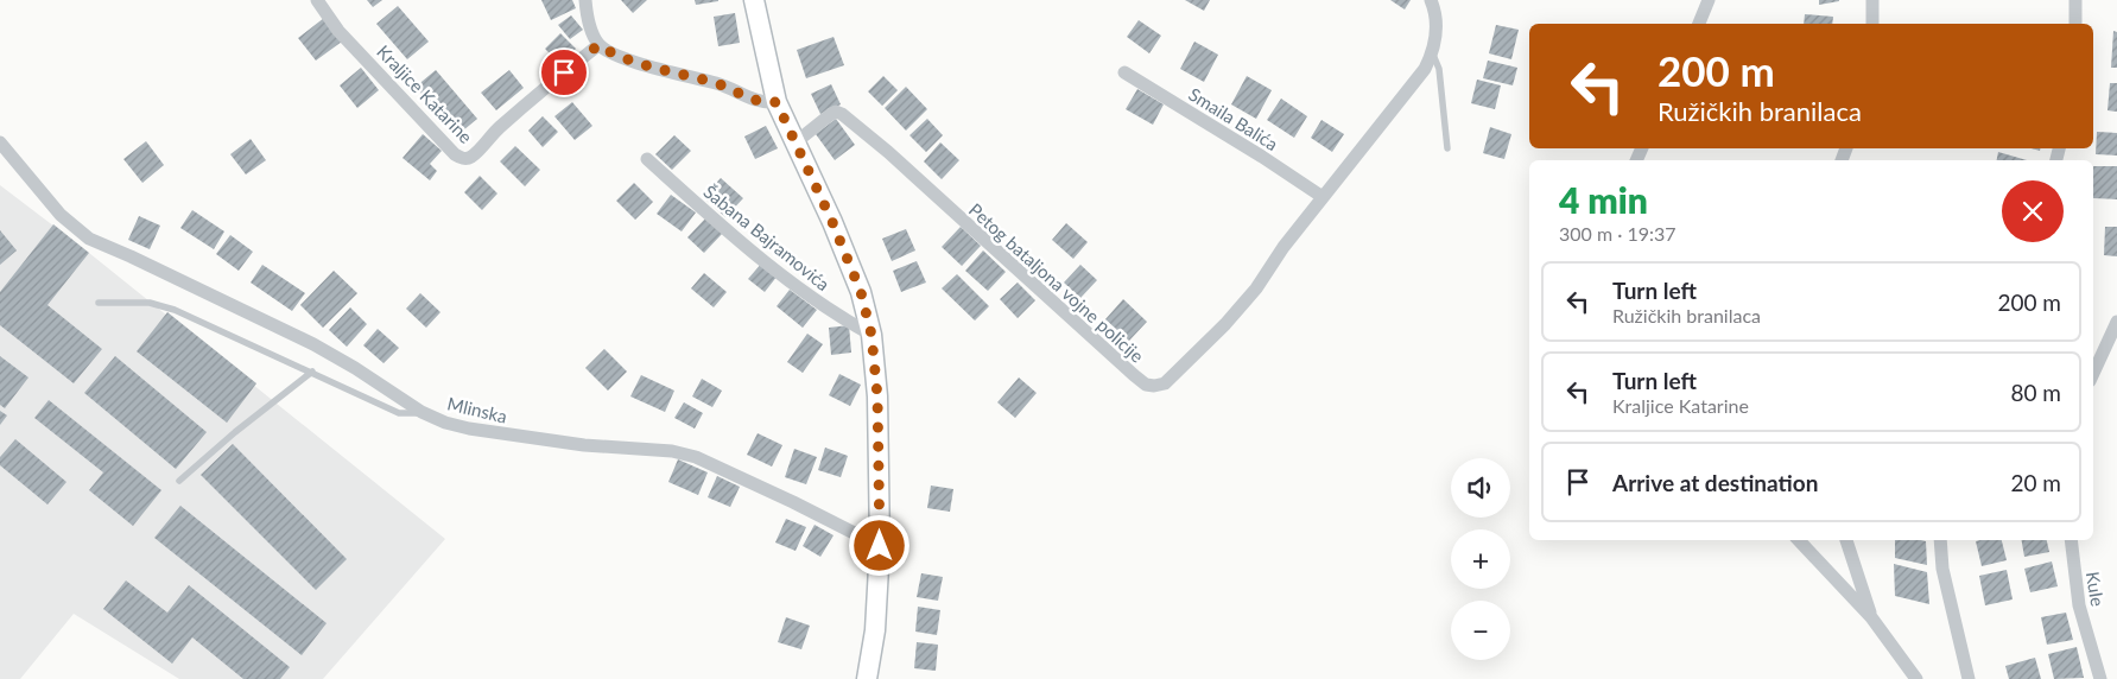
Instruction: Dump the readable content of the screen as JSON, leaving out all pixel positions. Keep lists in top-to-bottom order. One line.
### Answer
{"streets":{"street":["Kraljice Katarine","Smaila Balića","Šabana Bajramovića","Petog bataljona vojne policije","Mlinska","Kule"]},"crossings":[["Smaila Balića","Petog bataljona vojne policije"]],"page":{"turn":["200 m","Ružičkih branilaca"],"heading":["4 min","300 m · 19:37"],"list":[{"name":"Turn left","note":"Ružičkih branilaca","value":"200 m"},{"name":"Turn left","note":"Kraljice Katarine","value":"80 m"},{"name":"Arrive at destination","value":"20 m"}],"map_buttons":["+","−"]}}
